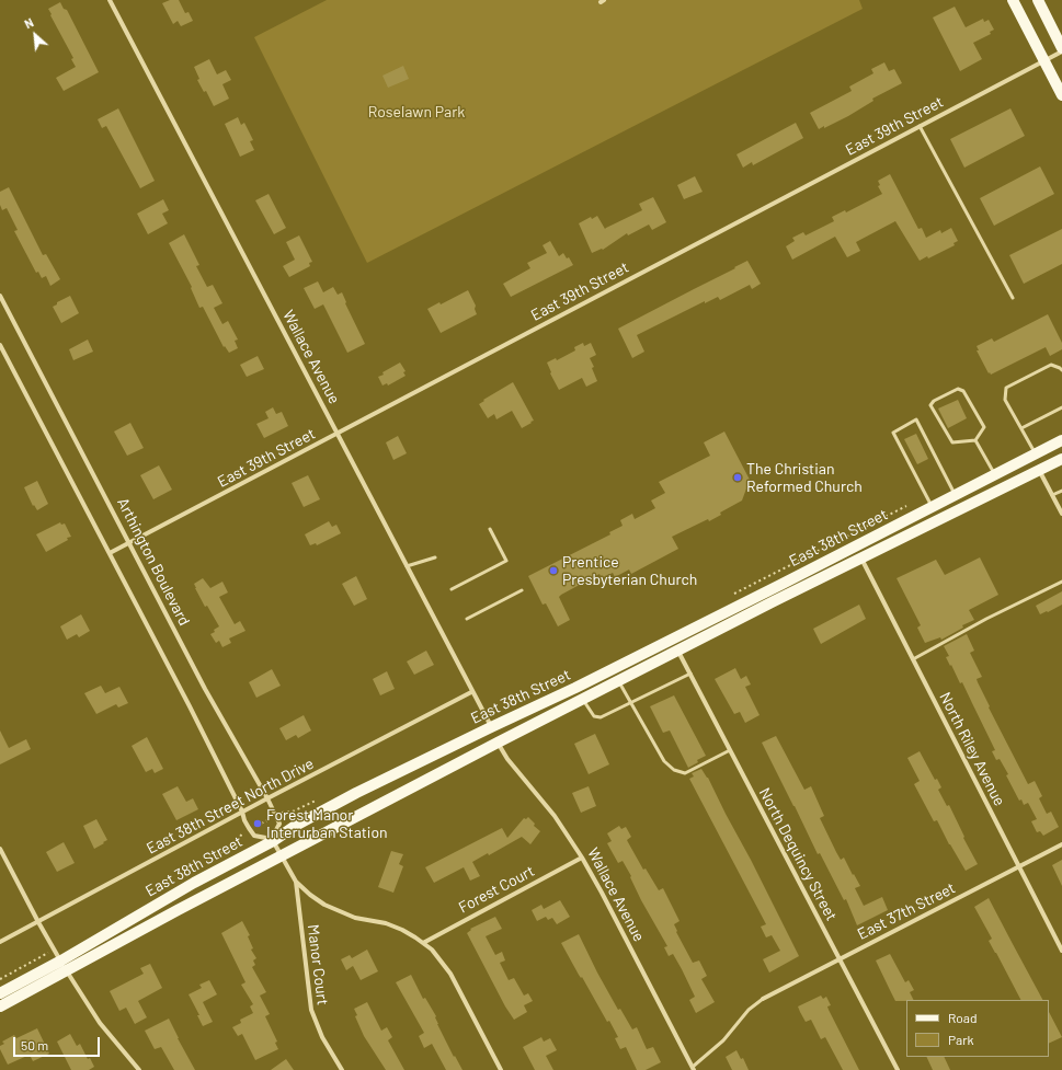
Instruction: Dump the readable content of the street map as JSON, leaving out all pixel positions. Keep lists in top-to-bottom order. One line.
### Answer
{"streets":{"main road":["East 38th Street"],"street":["East 39th Street","Wallace Avenue","Arthington Boulevard","North Riley Avenue","East 38th Street North Drive","North Dequincy Street","Forest Court","East 37th Street","Manor Court"]},"crossings":[["East 39th Street","Wallace Avenue"],["East 39th Street","Arthington Boulevard"],["Wallace Avenue","East 38th Street"],["Wallace Avenue","East 38th Street North Drive"],["Wallace Avenue","Forest Court"],["East 38th Street","Arthington Boulevard"],["East 38th Street","North Riley Avenue"],["East 38th Street","North Dequincy Street"],["Arthington Boulevard","East 38th Street North Drive"],["North Riley Avenue","East 37th Street"],["North Dequincy Street","East 37th Street"]],"parks":["Roselawn Park"],"places":["The Christian Reformed Church","Prentice Presbyterian Church","Forest Manor Interurban Station"],"legend":["Road","Park"],"scale_bar":"50 m","north":"top left"}
